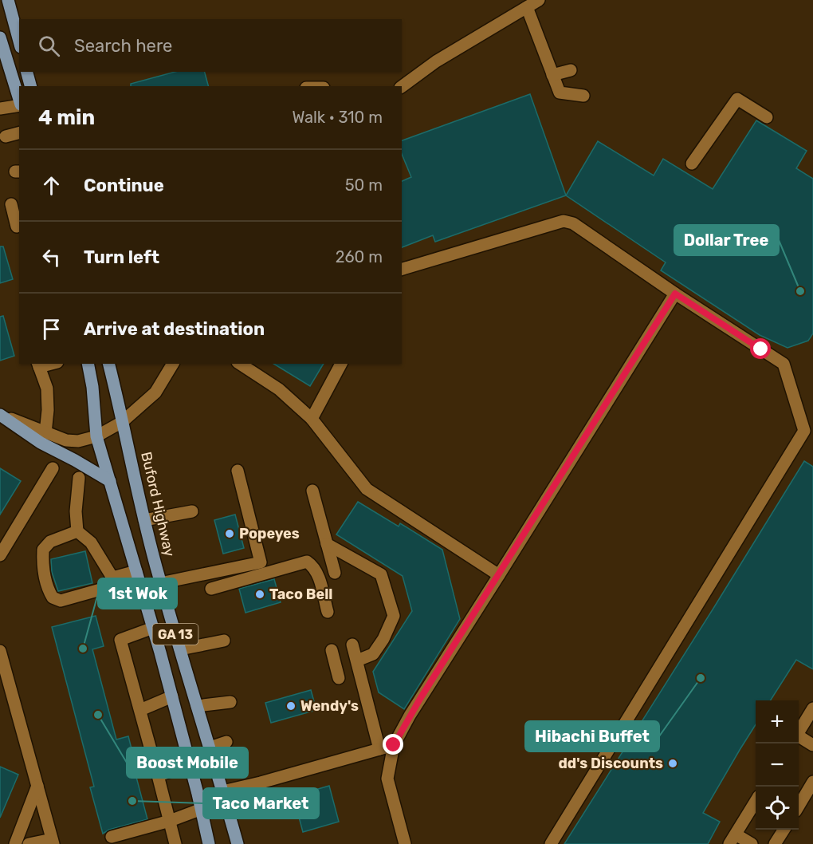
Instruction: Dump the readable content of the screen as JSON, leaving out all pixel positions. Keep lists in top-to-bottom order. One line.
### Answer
{"streets":{"main road":["Buford Highway","GA 13"]},"places":["Dollar Tree","Popeyes","Taco Bell","1st Wok","Hibachi Buffet","Wendy's","Boost Mobile","dd's Discounts","Taco Market"],"page":{"search":"Search here","heading":["4 min","Walk · 310 m"],"list":[["Continue","50 m"],["Turn left","260 m"],"Arrive at destination"],"map_buttons":["+","−"]}}
